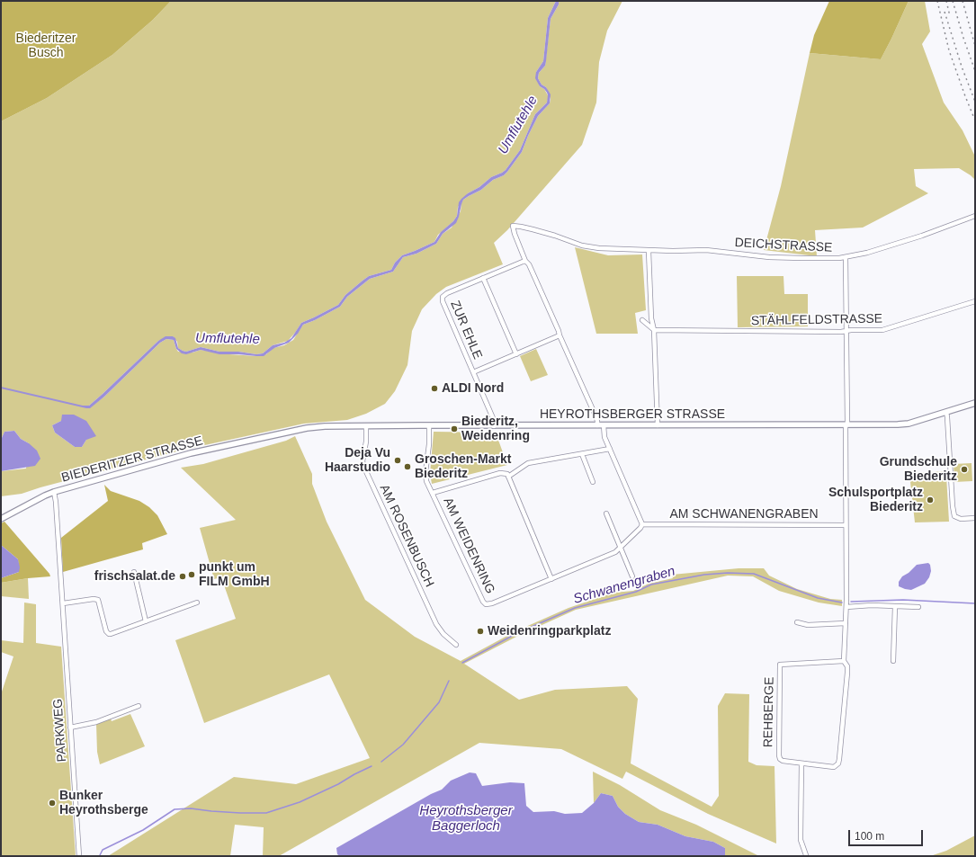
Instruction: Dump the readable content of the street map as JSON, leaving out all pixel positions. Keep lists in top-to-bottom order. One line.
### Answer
{"streets":{"street":["DEICHSTRASSE","STÄHLFELDSTRASSE","ZUR EHLE","HEYROTHSBERGER STRASSE","BIEDERITZER STRASSE","AM SCHWANENGRABEN","AM ROSENBUSCH","AM WEIDENRING","REHBERGE","PARKWEG"]},"crossings":[["DEICHSTRASSE","ZUR EHLE"],["DEICHSTRASSE","REHBERGE"],["STÄHLFELDSTRASSE","REHBERGE"],["ZUR EHLE","HEYROTHSBERGER STRASSE"],["HEYROTHSBERGER STRASSE","BIEDERITZER STRASSE"],["HEYROTHSBERGER STRASSE","AM ROSENBUSCH"],["HEYROTHSBERGER STRASSE","AM WEIDENRING"],["HEYROTHSBERGER STRASSE","REHBERGE"],["BIEDERITZER STRASSE","PARKWEG"],["AM SCHWANENGRABEN","REHBERGE"]],"water":["Umflutehle","Schwanengraben","Heyrothsberger Baggerloch"],"parks":["Biederitzer Busch"],"places":["ALDI Nord","Biederitz, Weidenring","Deja Vu Haarstudio","Groschen-Markt Biederitz","Grundschule Biederitz","Schulsportplatz Biederitz","punkt um FILM GmbH","frischsalat.de","Weidenringparkplatz","Bunker Heyrothsberge"],"scale_bar":"100 m"}
